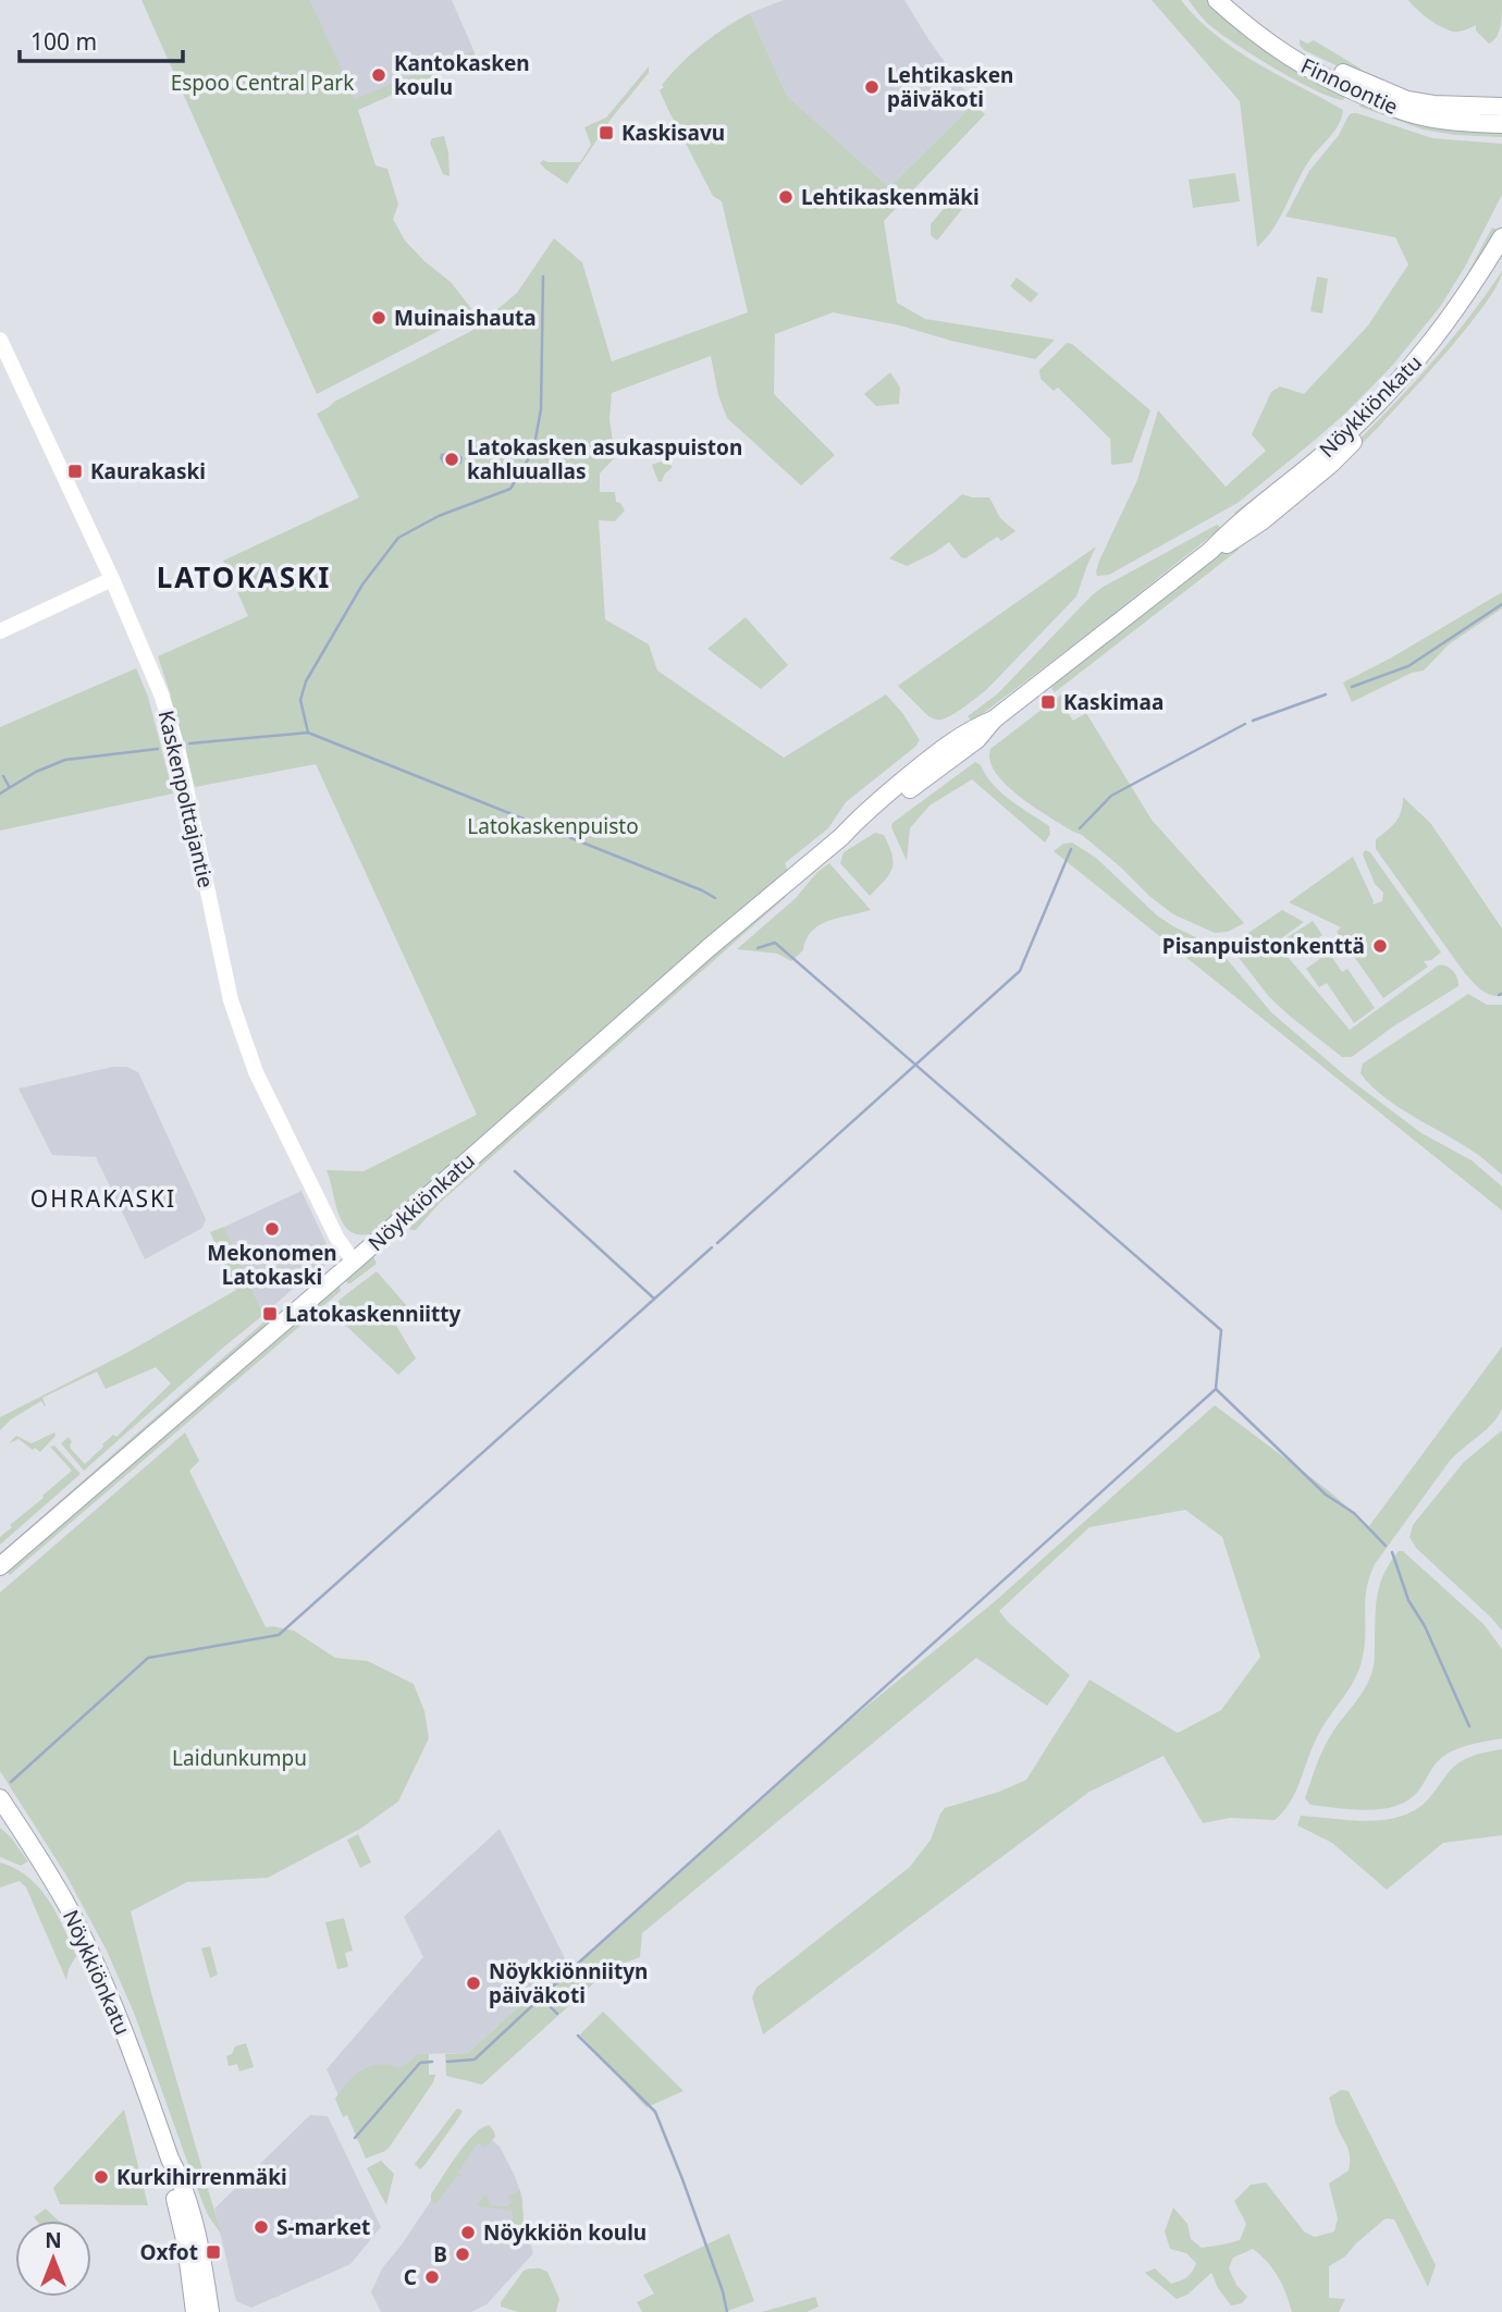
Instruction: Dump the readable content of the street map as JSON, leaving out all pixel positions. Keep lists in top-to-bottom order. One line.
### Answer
{"streets":{"main road":["Finnoontie","Nöykkiönkatu"],"street":["Kaskenpolttajantie"]},"crossings":[["Nöykkiönkatu","Kaskenpolttajantie"]],"districts":["LATOKASKI","OHRAKASKI"],"parks":["Espoo Central Park","Latokaskenpuisto","Laidunkumpu"],"places":{"other":["Kantokasken koulu","Lehtikasken päiväkoti","Lehtikaskenmäki","Muinaishauta","Latokasken asukaspuiston kahluuallas","Pisanpuistonkenttä","Mekonomen Latokaski","Nöykkiönniityn päiväkoti","Kurkihirrenmäki","S-market","Nöykkiön koulu","B","C"],"transit":["Kaskisavu","Kaurakaski","Kaskimaa","Latokaskenniitty","Oxfot"]},"scale_bar":"100 m","north":"top"}
